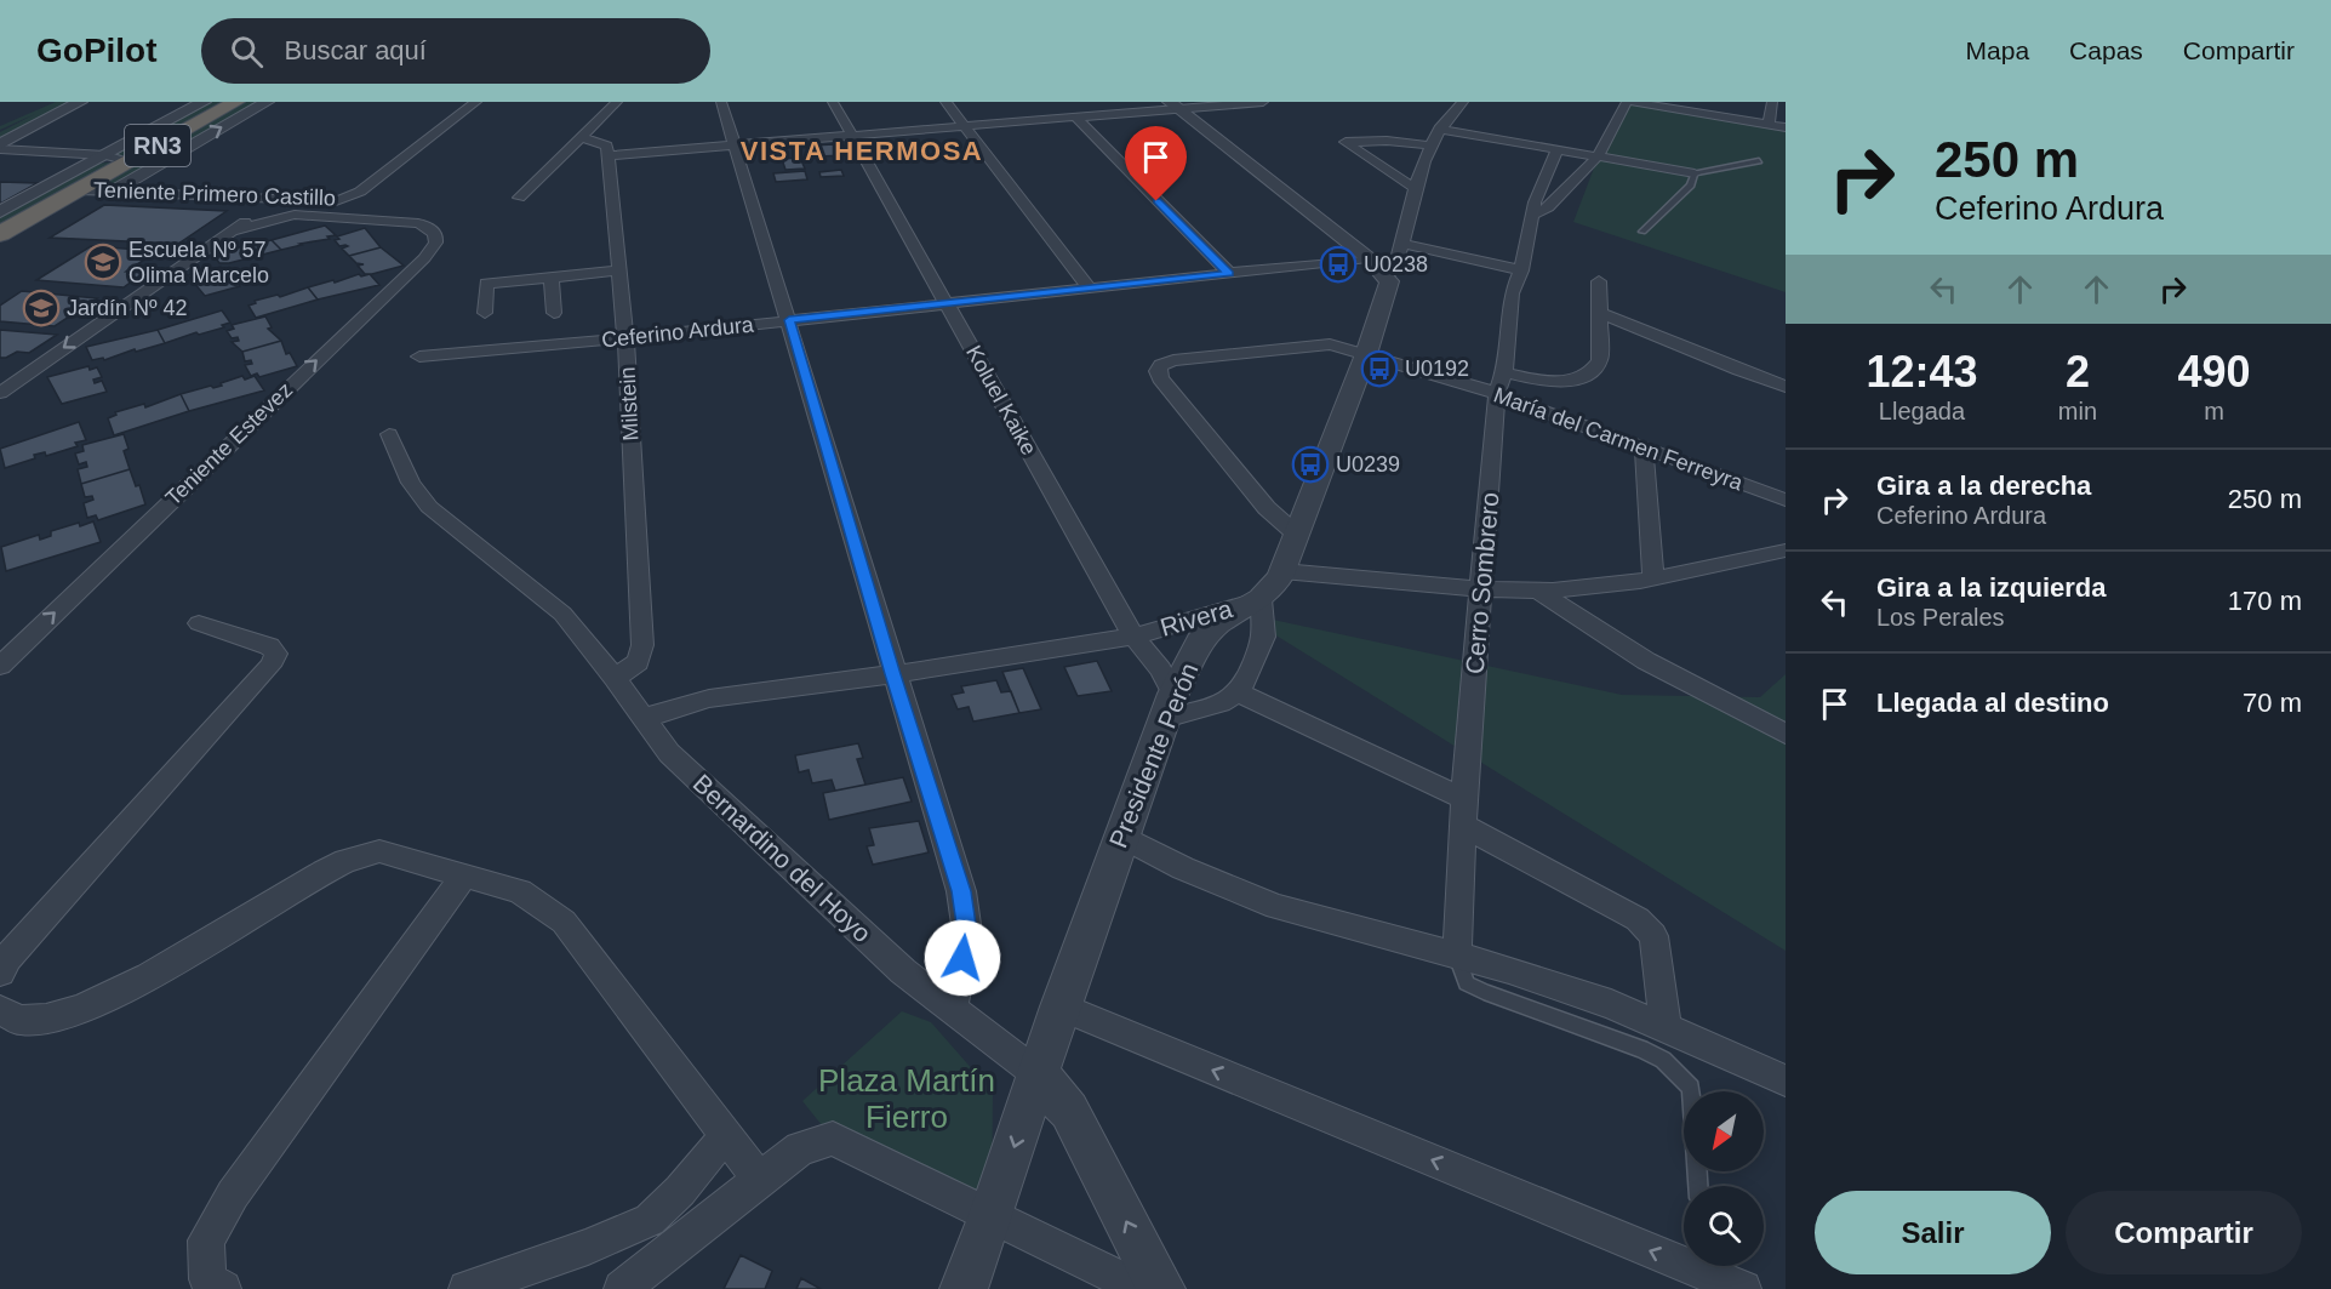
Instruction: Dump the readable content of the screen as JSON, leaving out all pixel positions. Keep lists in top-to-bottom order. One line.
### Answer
{"streets":{"highway":["RN3"],"street":["Teniente Primero Castillo","Ceferino Ardura","Koluel Kaike","Milstein","María del Carmen Ferreyra","Teniente Estevez","Cerro Sombrero","Rivera","Presidente Perón","Bernardino del Hoyo"]},"crossings":[["RN3","Teniente Primero Castillo"],["Teniente Primero Castillo","Teniente Estevez"],["Ceferino Ardura","Koluel Kaike"],["Ceferino Ardura","Milstein"],["Ceferino Ardura","Presidente Perón"],["Koluel Kaike","Rivera"],["Koluel Kaike","Presidente Perón"],["Milstein","Bernardino del Hoyo"],["María del Carmen Ferreyra","Cerro Sombrero"],["María del Carmen Ferreyra","Presidente Perón"],["Rivera","Presidente Perón"],["Rivera","Bernardino del Hoyo"],["Presidente Perón","Bernardino del Hoyo"]],"districts":["VISTA HERMOSA"],"parks":["Plaza Martín Fierro"],"places":{"school or university":["Escuela Nº 57 Olima Marcelo","Jardín Nº 42"],"bus stop":["U0238","U0192","U0239"]},"north":"bottom left","page":{"header":"GoPilot","search":"Buscar aquí","nav":["Mapa","Capas","Compartir"],"turn":["250 m","Ceferino Ardura"],"eta":["12:43","Llegada","2","min","490","m"],"list":[{"name":"Gira a la derecha","note":"Ceferino Ardura","value":"250 m"},{"name":"Gira a la izquierda","note":"Los Perales","value":"170 m"},{"name":"Llegada al destino","value":"70 m"}],"buttons":["Salir","Compartir"]}}
